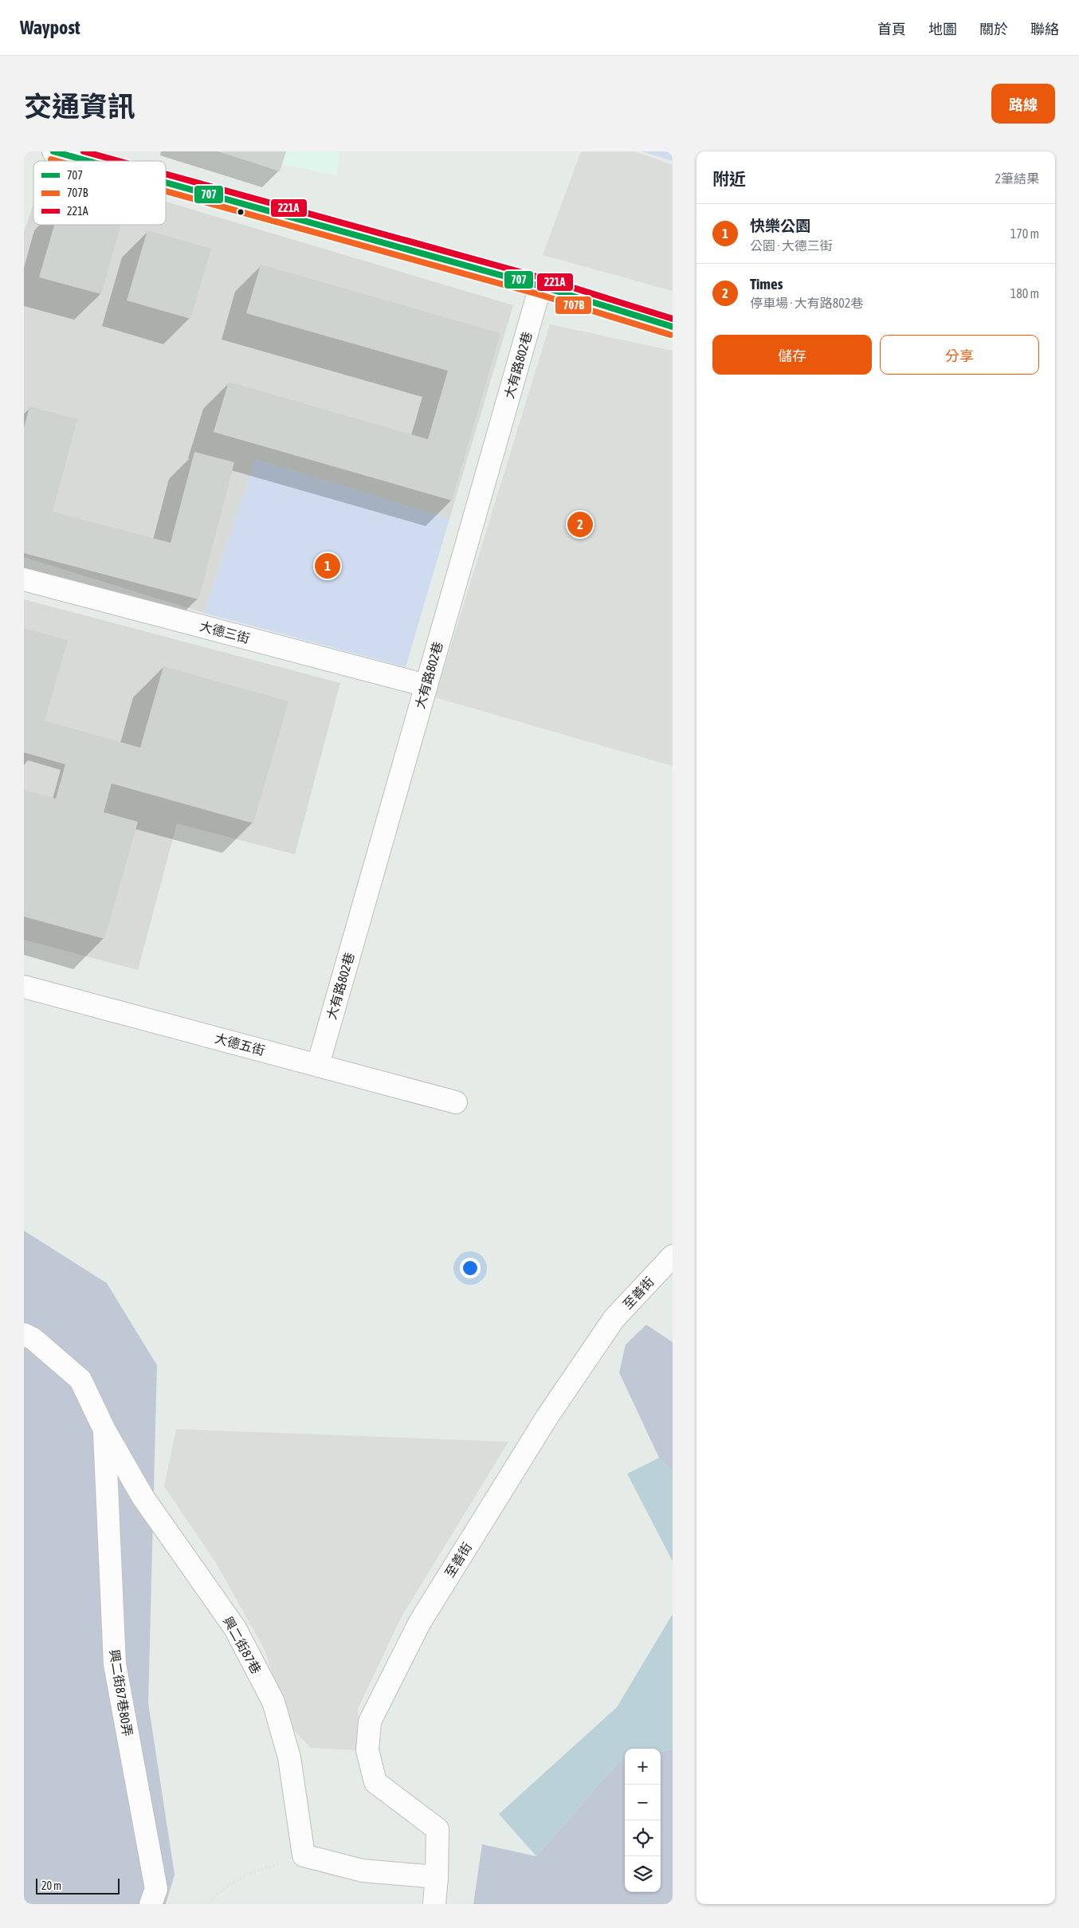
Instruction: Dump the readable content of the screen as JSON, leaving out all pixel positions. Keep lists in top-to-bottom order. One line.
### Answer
{"streets":{"street":["大有路802巷","大德三街","大德五街","至善街","興二街87巷","興二街87巷80弄"]},"crossings":[["大有路802巷","大德三街"],["大有路802巷","大德五街"],["興二街87巷","興二街87巷80弄"]],"lines":["transit line 707","transit line 221A","transit line 707B"],"legend":["707","707B","221A"],"scale_bar":"20 m","page":{"header":"Waypost","nav":["首頁","地圖","關於","聯絡"],"title":"交通資訊","buttons":["路線",["儲存","分享"]],"heading":["附近","2筆結果"],"list":[{"mark":"1","name":"快樂公園","note":"公園 · 大德三街","value":"170 m"},{"mark":"2","name":"Times","note":"停車場 · 大有路802巷","value":"180 m"}],"pins":["2","1"],"map_buttons":["+","−"],"scale":"20 m"}}
